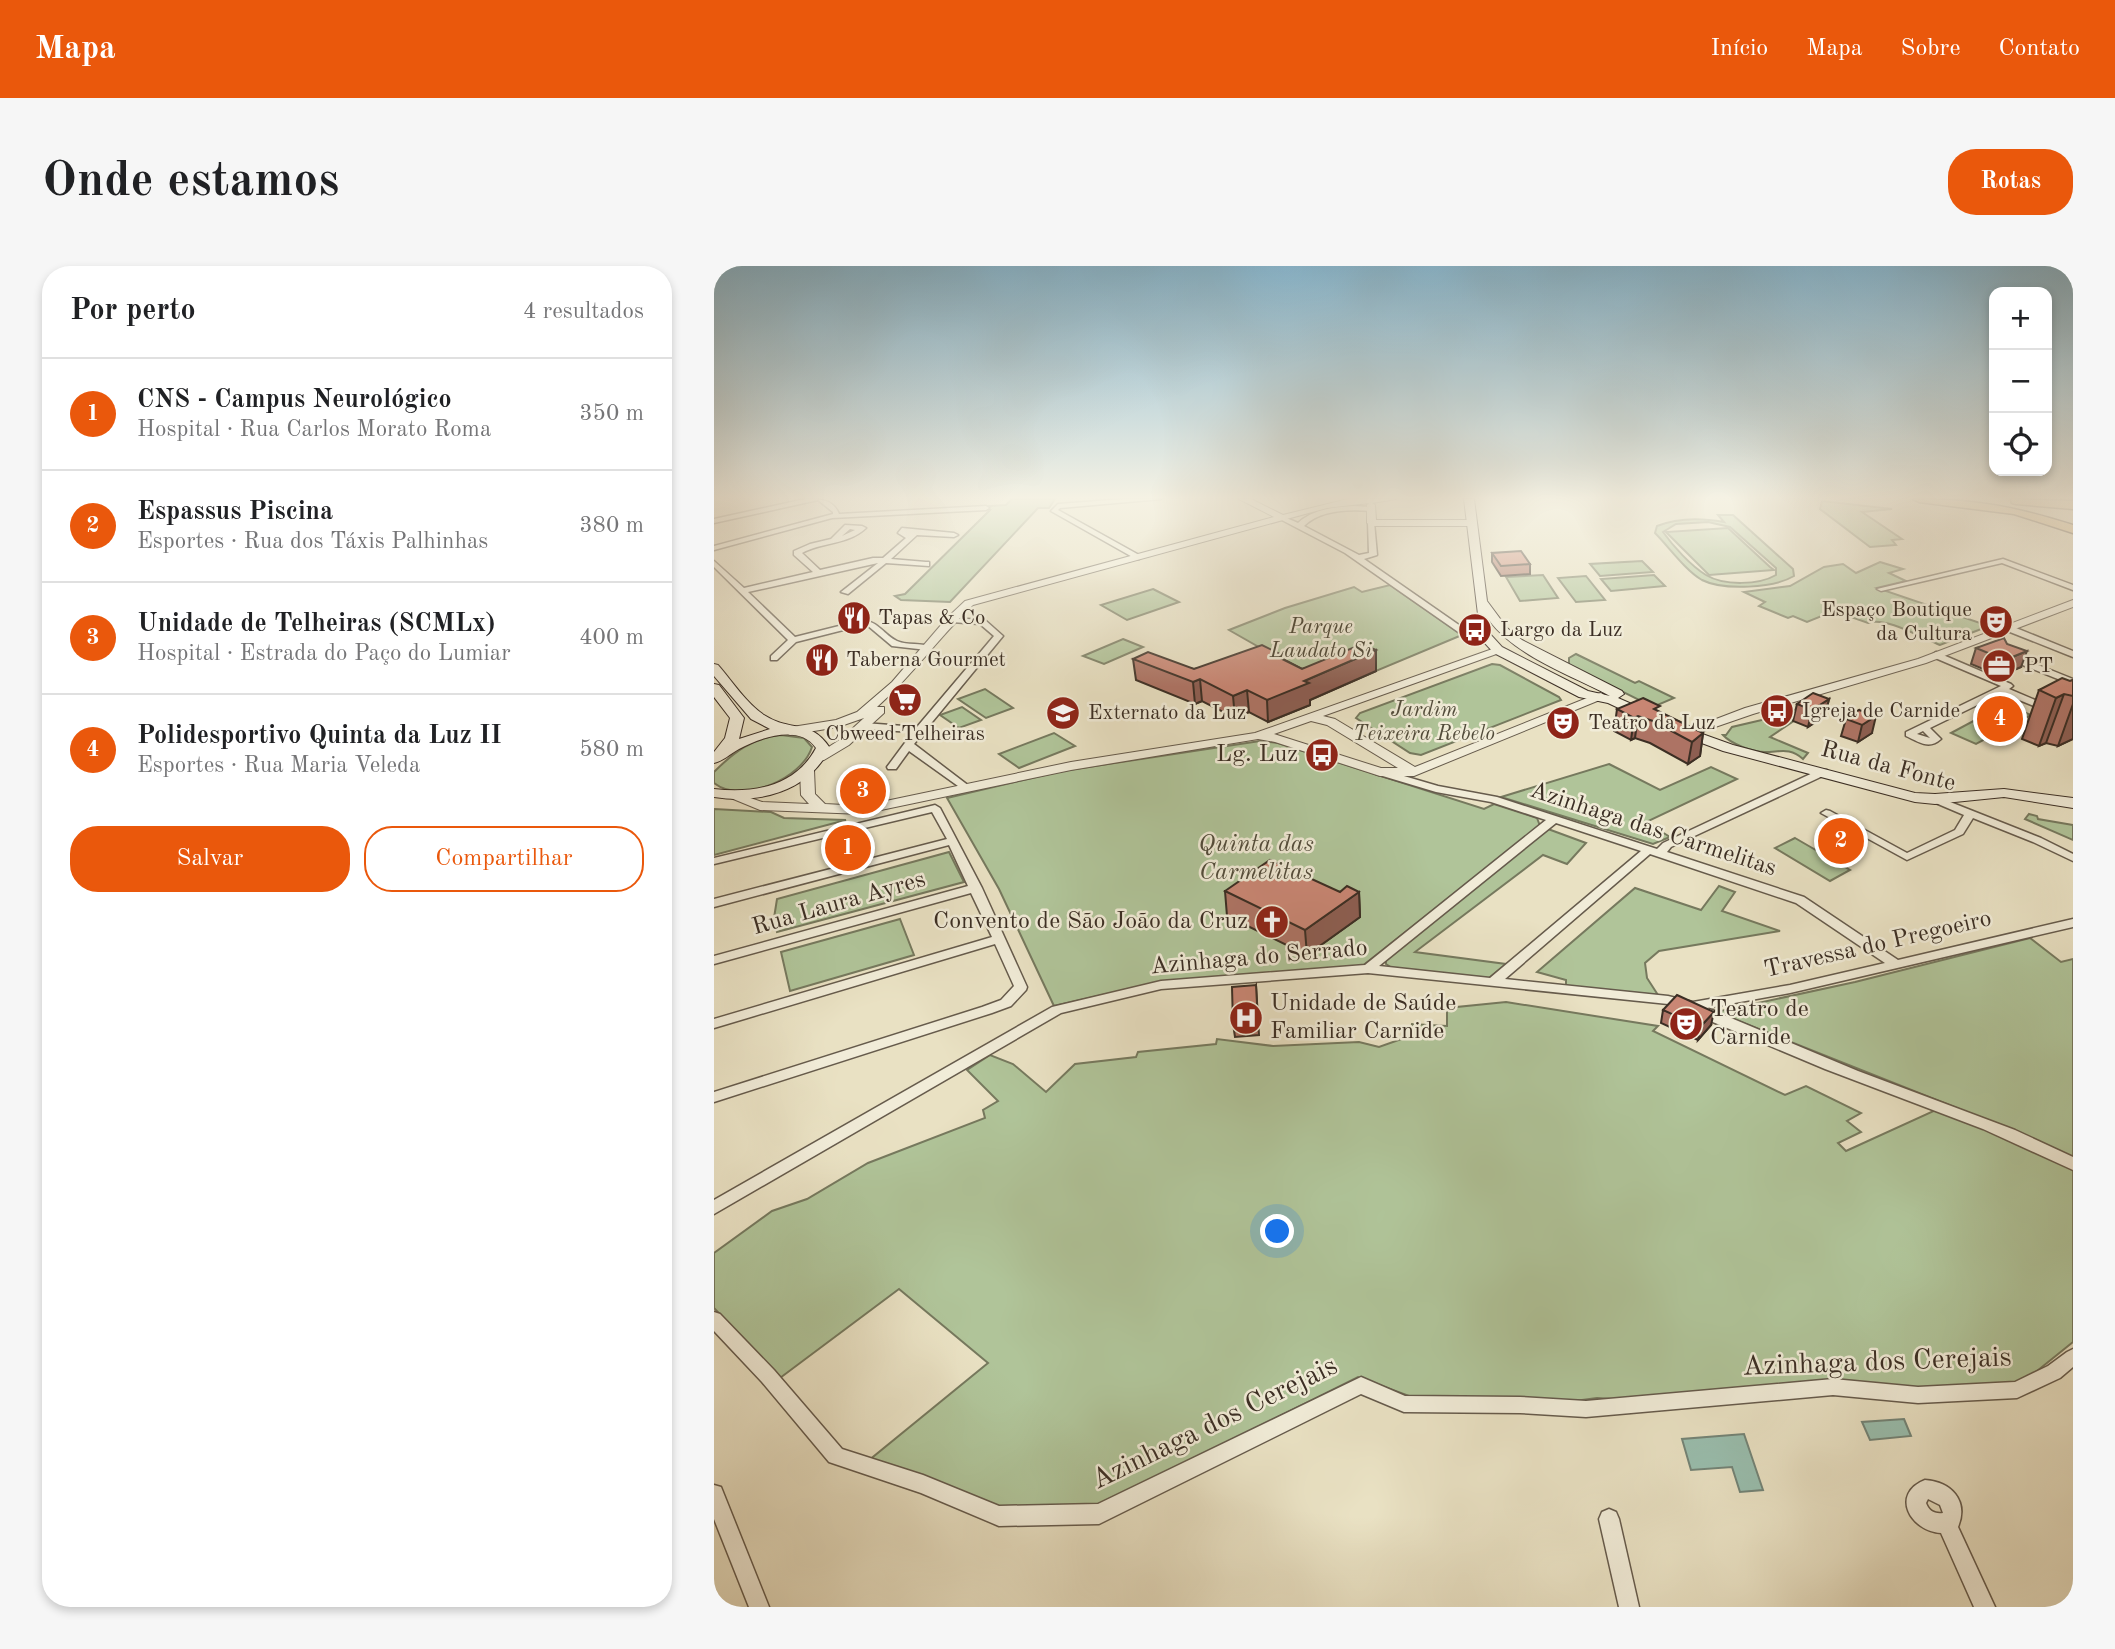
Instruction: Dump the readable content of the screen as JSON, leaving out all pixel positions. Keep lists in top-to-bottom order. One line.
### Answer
{"streets":{"main road":["Rua da Fonte"],"street":["Azinhaga das Carmelitas","Rua Laura Ayres","Travessa do Pregoeiro","Azinhaga do Serrado","Azinhaga dos Cerejais"]},"crossings":[["Azinhaga das Carmelitas","Travessa do Pregoeiro"],["Travessa do Pregoeiro","Azinhaga do Serrado"]],"parks":["Parque Laudato Si","Jardim Teixeira Rebelo","Quinta das Carmelitas"],"places":{"restaurant":["Tapas & Co","Taberna Gourmet"],"theatre":["Espaço Boutique da Cultura","Teatro da Luz","Teatro de Carnide"],"bus stop":["Largo da Luz","Igreja de Carnide","Lg. Luz"],"office":["PT"],"supermarket":["Cbweed Telheiras"],"school or university":["Externato da Luz"],"church":["Convento de São João da Cruz"],"hospital":["Unidade de Saúde Familiar Carnide"]},"page":{"header":"Mapa","nav":["Início","Mapa","Sobre","Contato"],"buttons":["Rotas",["Salvar","Compartilhar"]],"title":"Onde estamos","heading":["Por perto","4 resultados"],"map_buttons":["+","−"],"list":[{"mark":"1","name":"CNS - Campus Neurológico","note":"Hospital · Rua Carlos Morato Roma","value":"350 m"},{"mark":"2","name":"Espassus Piscina","note":"Esportes · Rua dos Táxis Palhinhas","value":"380 m"},{"mark":"3","name":"Unidade de Telheiras (SCMLx)","note":"Hospital · Estrada do Paço do Lumiar","value":"400 m"},{"mark":"4","name":"Polidesportivo Quinta da Luz II","note":"Esportes · Rua Maria Veleda","value":"580 m"}],"pins":["4","3","2","1"]}}
